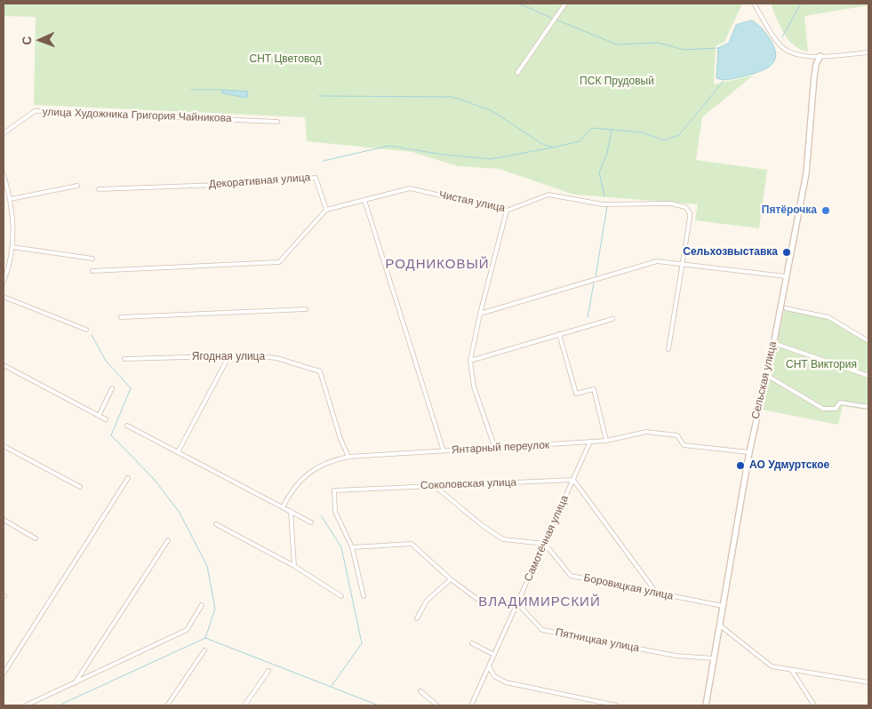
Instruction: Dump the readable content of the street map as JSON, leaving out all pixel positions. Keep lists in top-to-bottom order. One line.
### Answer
{"streets":{"street":["улица Художника Григория Чайникова","Декоративная улица","Чистая улица","Ягодная улица","Сельская улица","Янтарный переулок","Соколовская улица","Самотёчная улица","Боровицкая улица","Пятницкая улица"]},"crossings":[["Декоративная улица","Чистая улица"],["Ягодная улица","Янтарный переулок"],["Сельская улица","Янтарный переулок"],["Сельская улица","Боровицкая улица"],["Сельская улица","Пятницкая улица"],["Янтарный переулок","Самотёчная улица"],["Соколовская улица","Самотёчная улица"],["Самотёчная улица","Боровицкая улица"],["Самотёчная улица","Пятницкая улица"]],"districts":["РОДНИКОВЫЙ","ВЛАДИМИРСКИЙ"],"parks":["СНТ Цветовод","ПСК Прудовый","СНТ Виктория"],"places":["Пятёрочка","Сельхозвыставка","АО Удмуртское"],"north":"left"}
